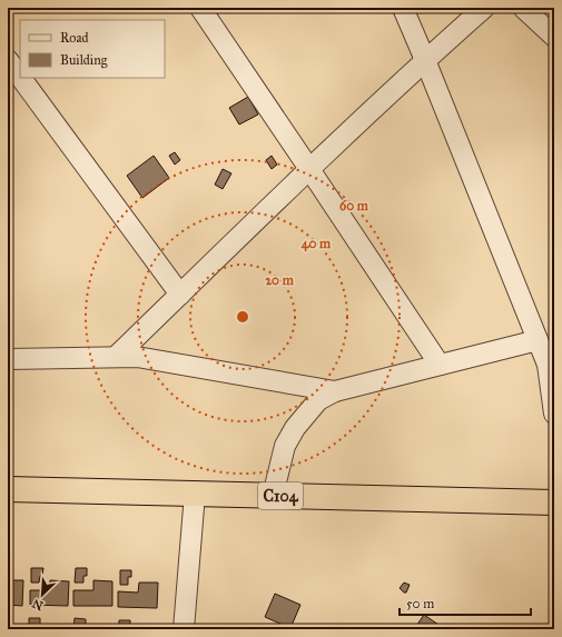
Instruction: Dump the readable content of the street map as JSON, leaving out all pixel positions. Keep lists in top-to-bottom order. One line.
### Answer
{"streets":{"highway":["C104"]},"legend":["Road","Building"],"scale_bar":"50 m","north":"bottom left","rings":["60 m","40 m","20 m"]}
